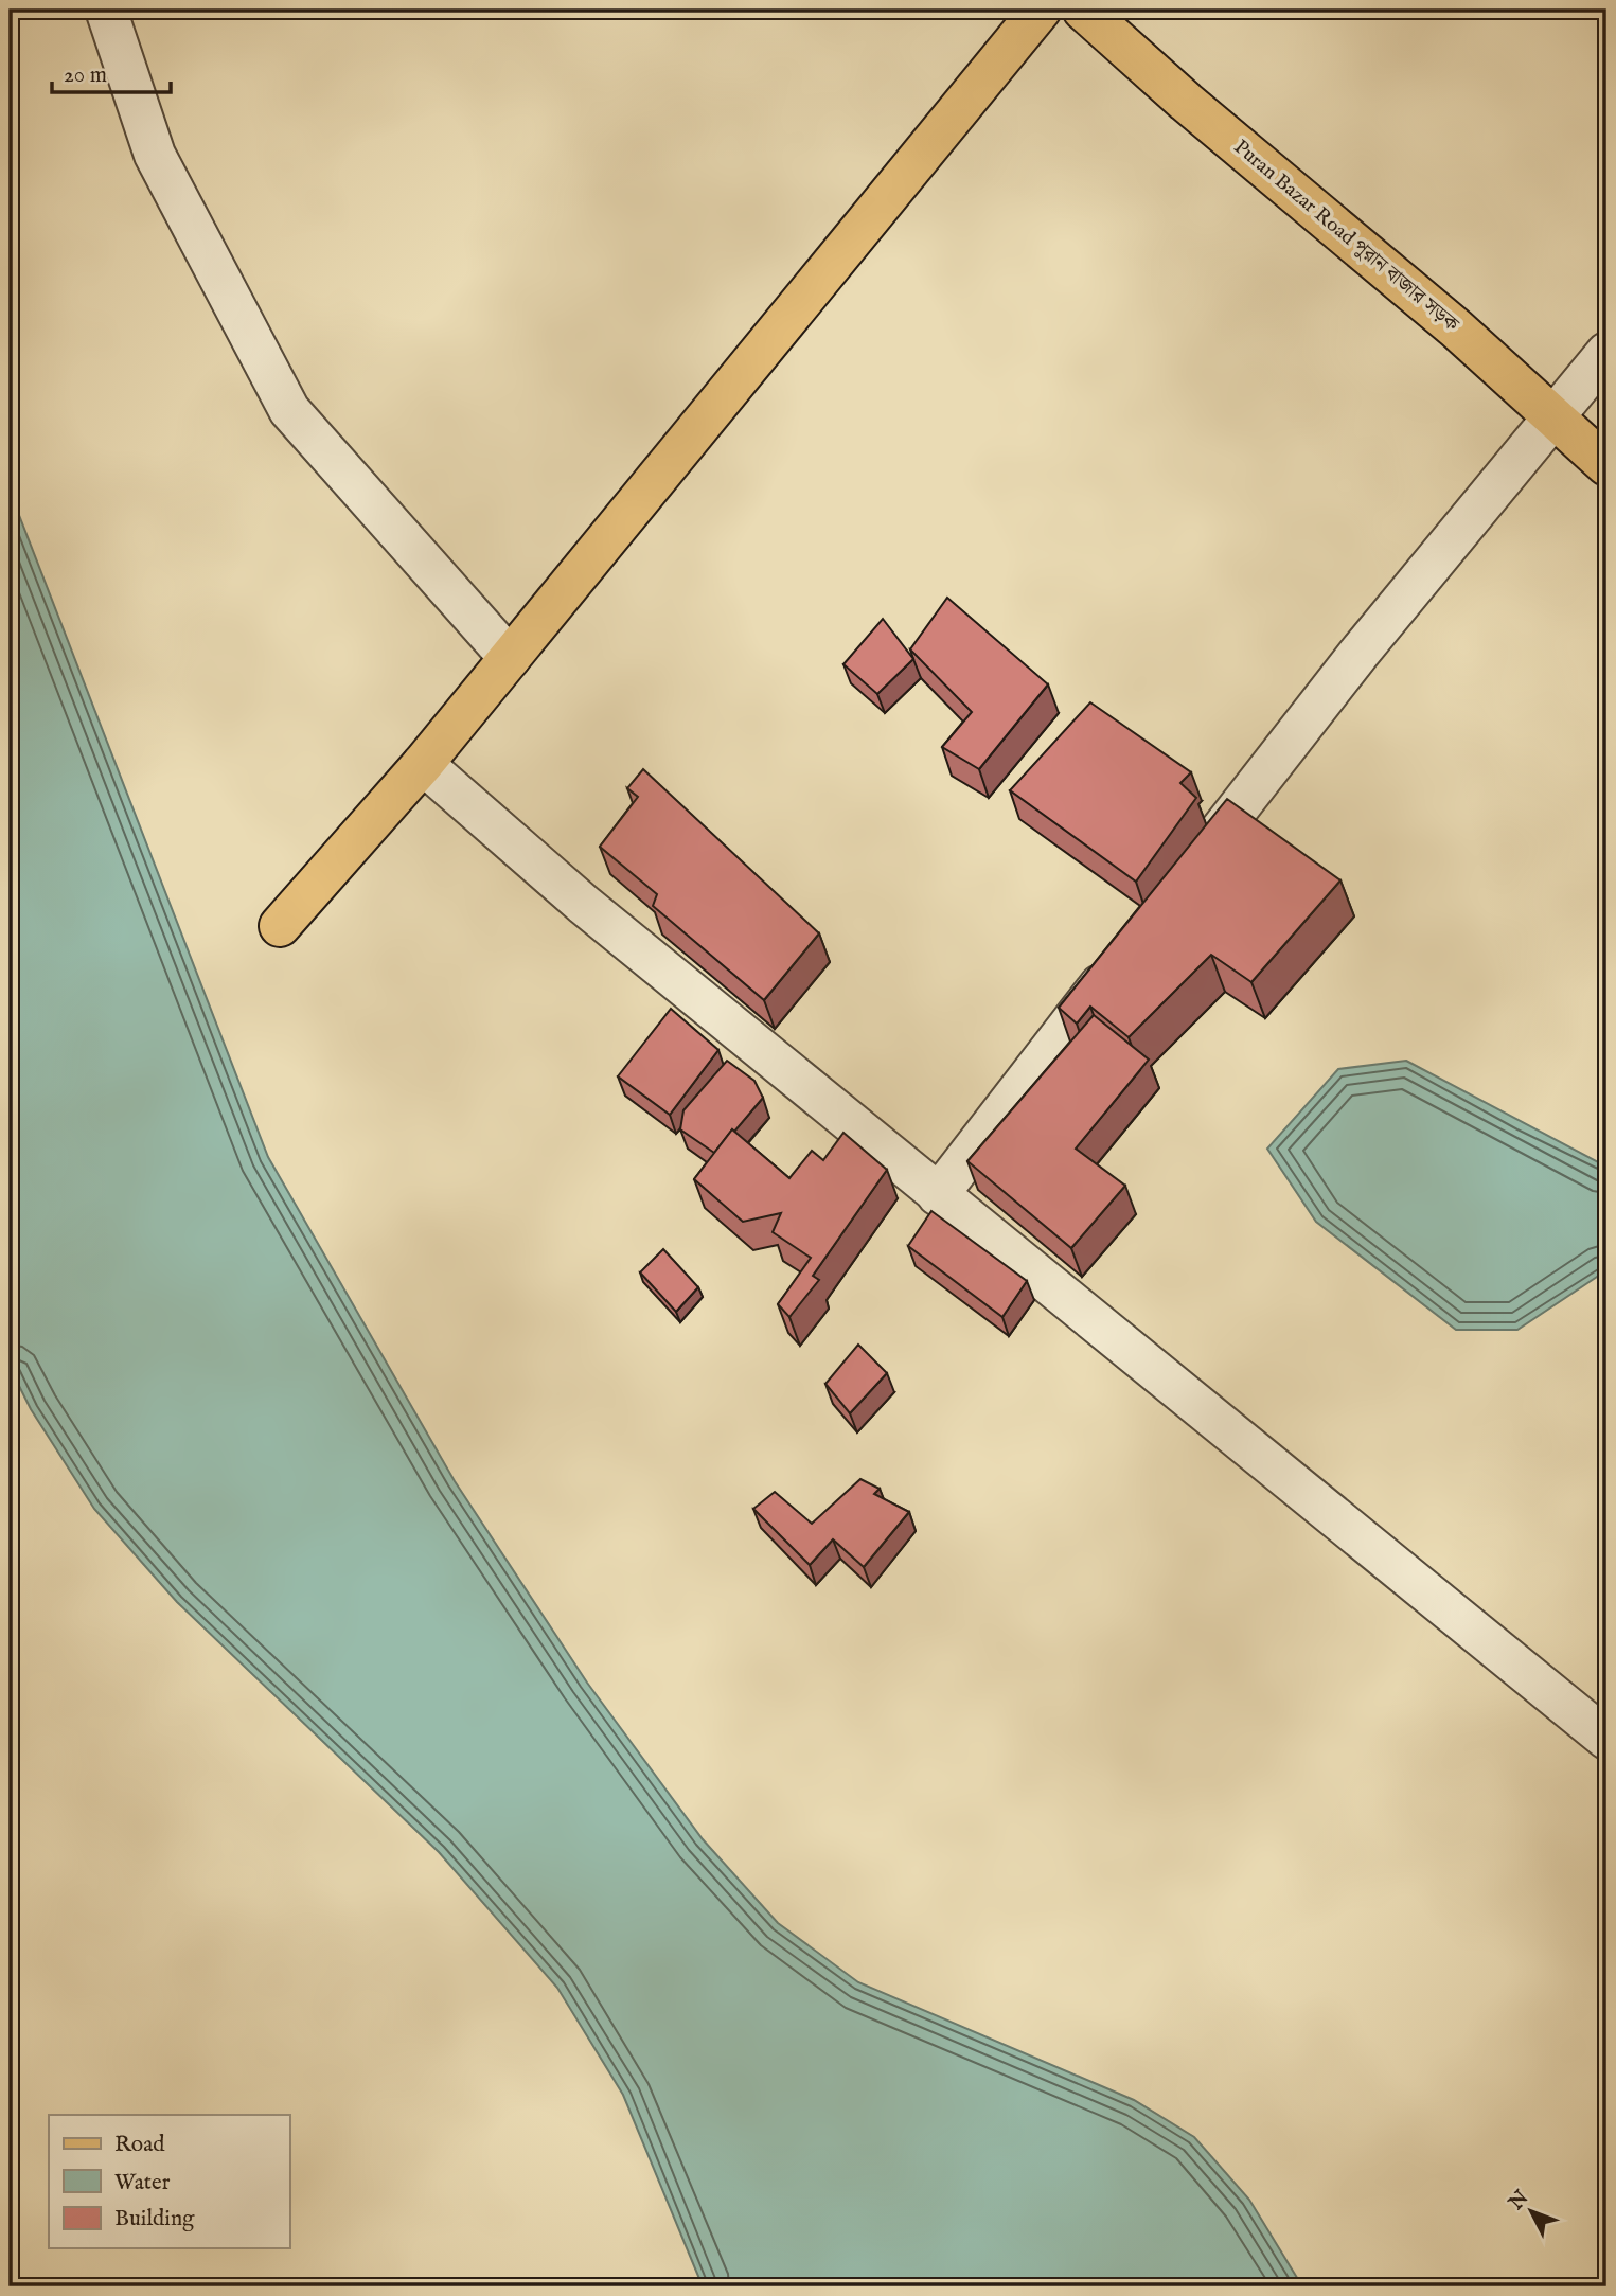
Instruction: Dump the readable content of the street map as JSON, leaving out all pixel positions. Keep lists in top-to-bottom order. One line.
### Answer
{"streets":{"main road":["Puran Bazar Road পুরান বাজার সড়ক"]},"legend":["Road","Water","Building"],"scale_bar":"20 m","north":"top left"}
